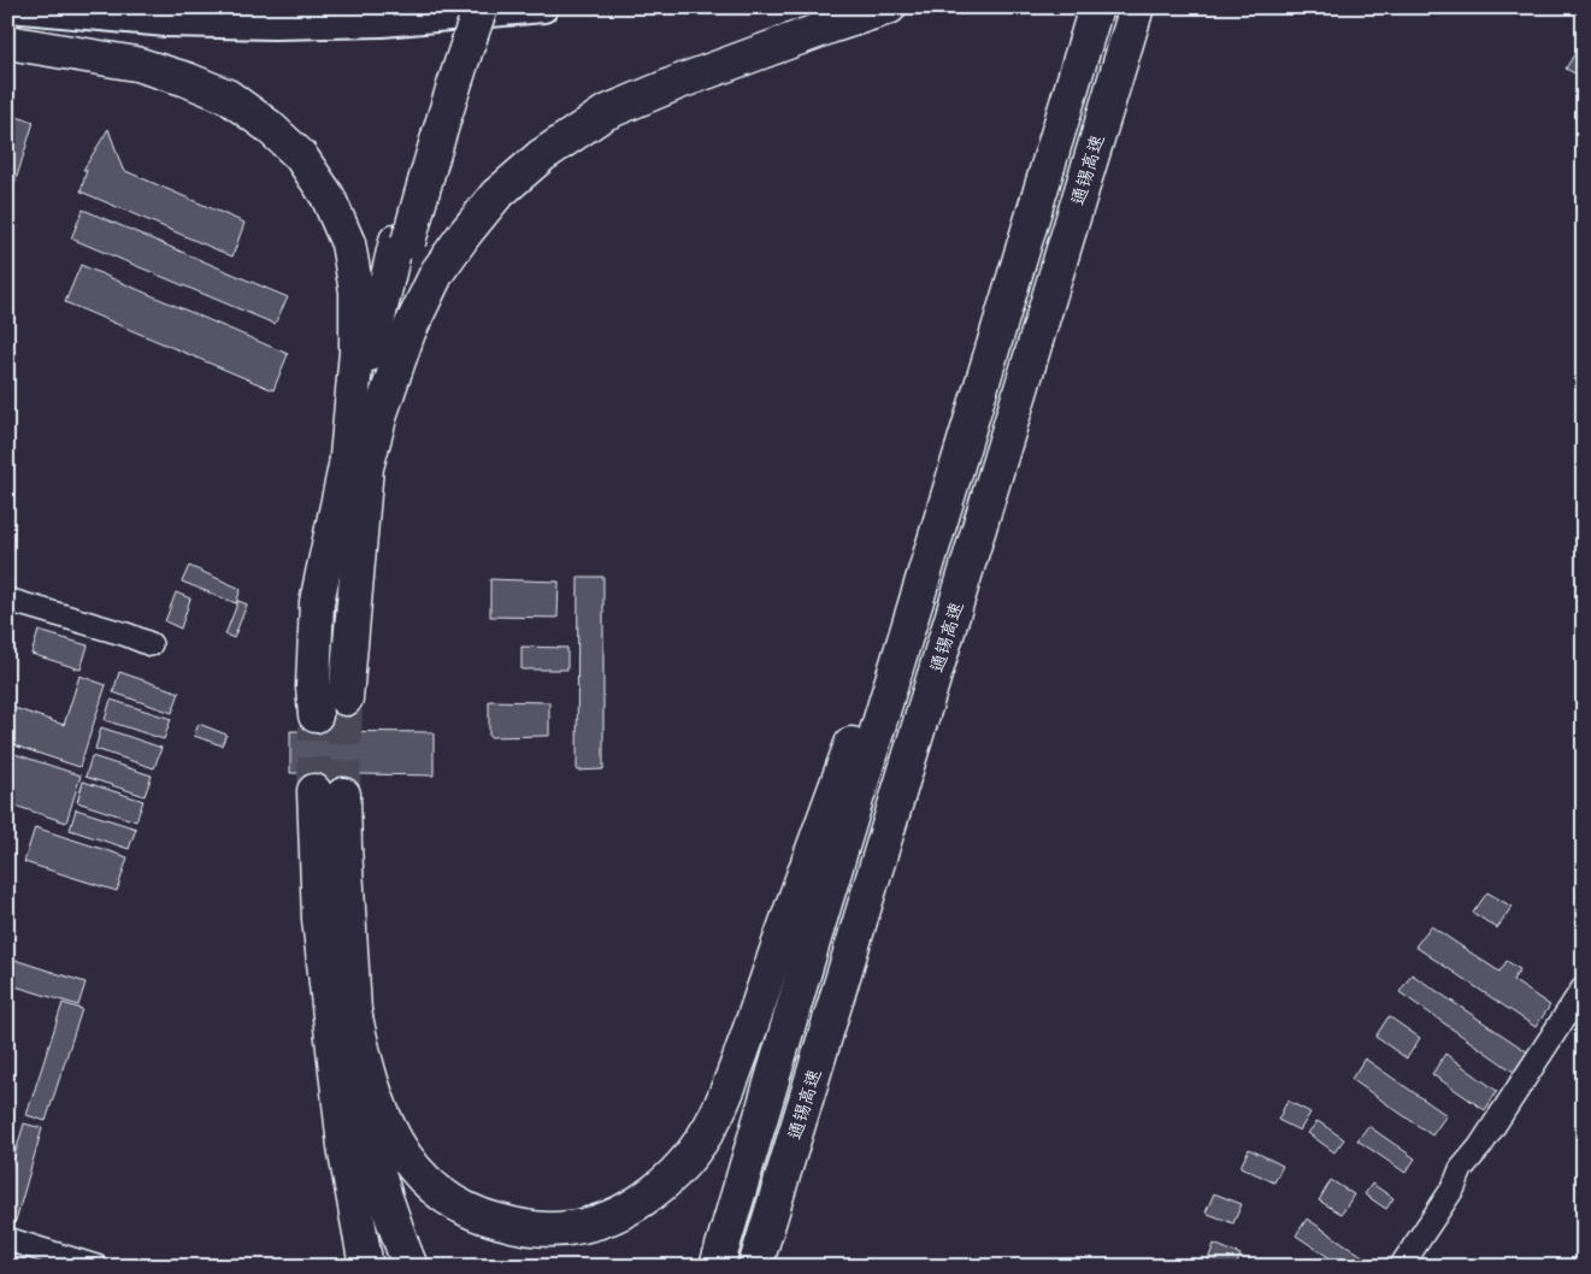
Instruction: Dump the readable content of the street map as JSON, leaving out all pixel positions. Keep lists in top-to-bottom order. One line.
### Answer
{"streets":{"highway":["通锡高速"]}}
